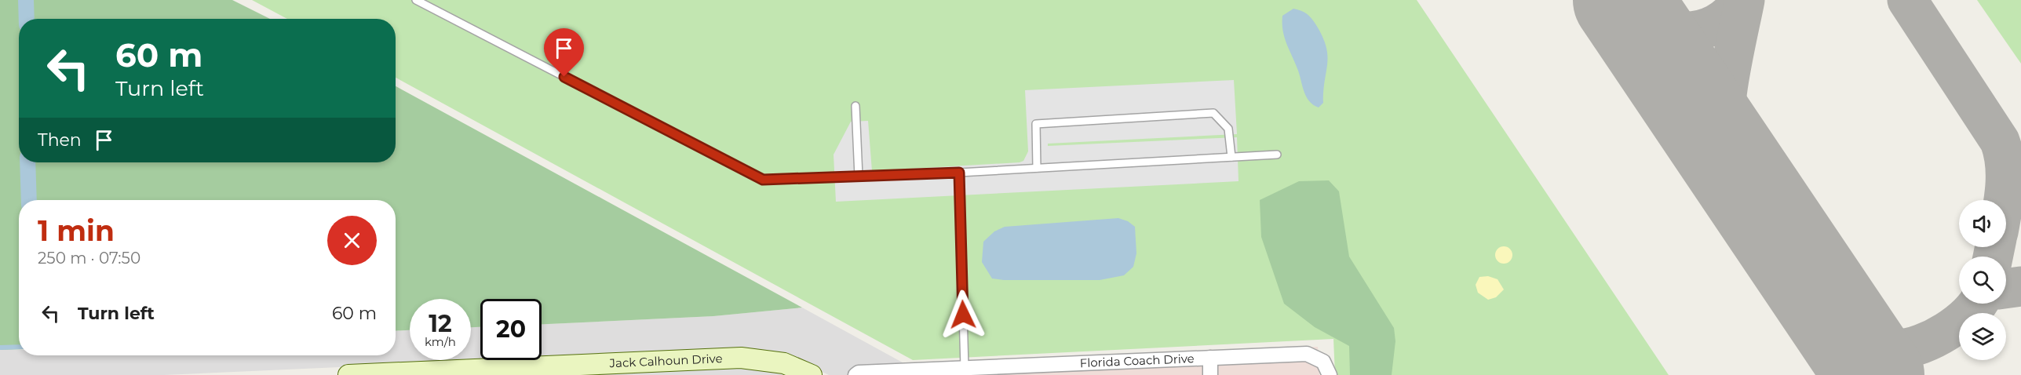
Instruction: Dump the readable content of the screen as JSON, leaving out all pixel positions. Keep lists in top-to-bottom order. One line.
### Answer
{"streets":{"street":["Jack Calhoun Drive","Florida Coach Drive"]},"page":{"turn":["60 m","Turn left"],"then":"Then","heading":["1 min","250 m · 07:50"],"list":[{"name":"Turn left","value":"60 m"}],"speed":"12 km/h","limit":"20"}}
